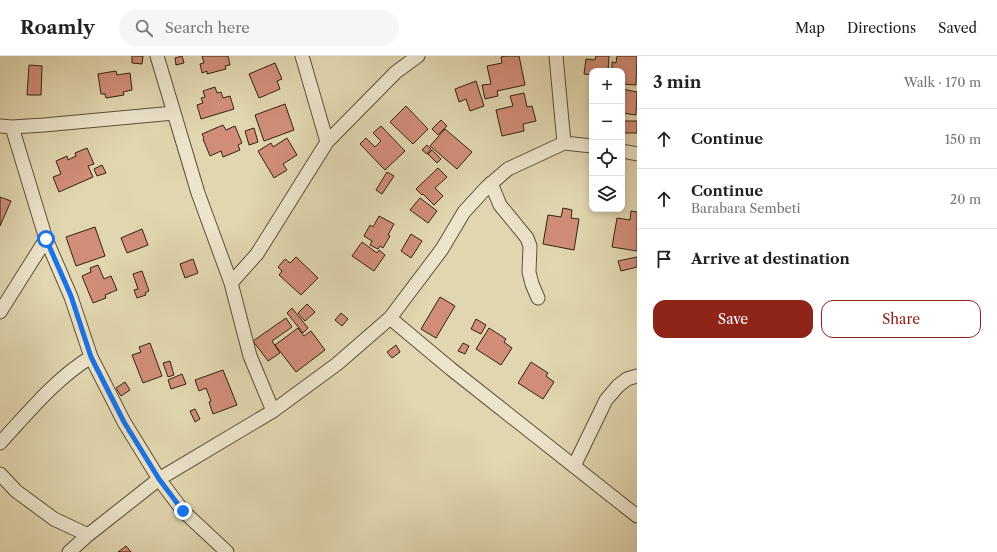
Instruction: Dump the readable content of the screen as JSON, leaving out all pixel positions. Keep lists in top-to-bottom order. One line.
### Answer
{"page":{"header":"Roamly","search":"Search here","nav":["Map","Directions","Saved"],"heading":["3 min","Walk · 170 m"],"map_buttons":["+","−"],"list":[["Continue","150 m"],["Continue","Barabara Sembeti","20 m"],"Arrive at destination"],"buttons":["Save","Share"]}}
